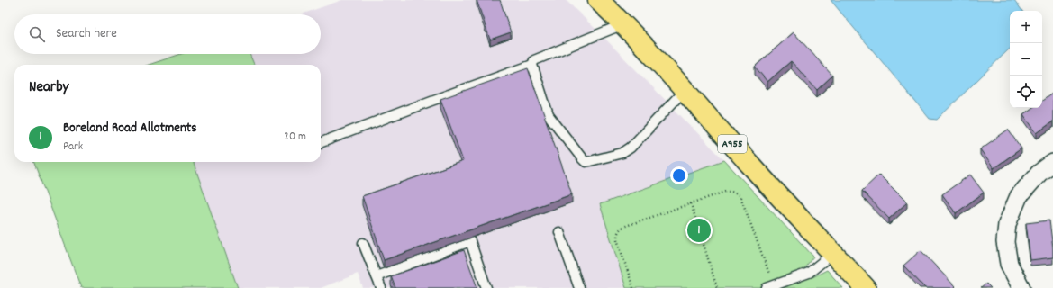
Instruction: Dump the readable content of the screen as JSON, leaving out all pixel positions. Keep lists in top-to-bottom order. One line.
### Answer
{"streets":{"main road":["A955"]},"page":{"map_buttons":["+","−"],"search":"Search here","heading":"Nearby","list":[{"mark":"1","name":"Boreland Road Allotments","note":"Park","value":"20 m"}],"pins":"1"}}
